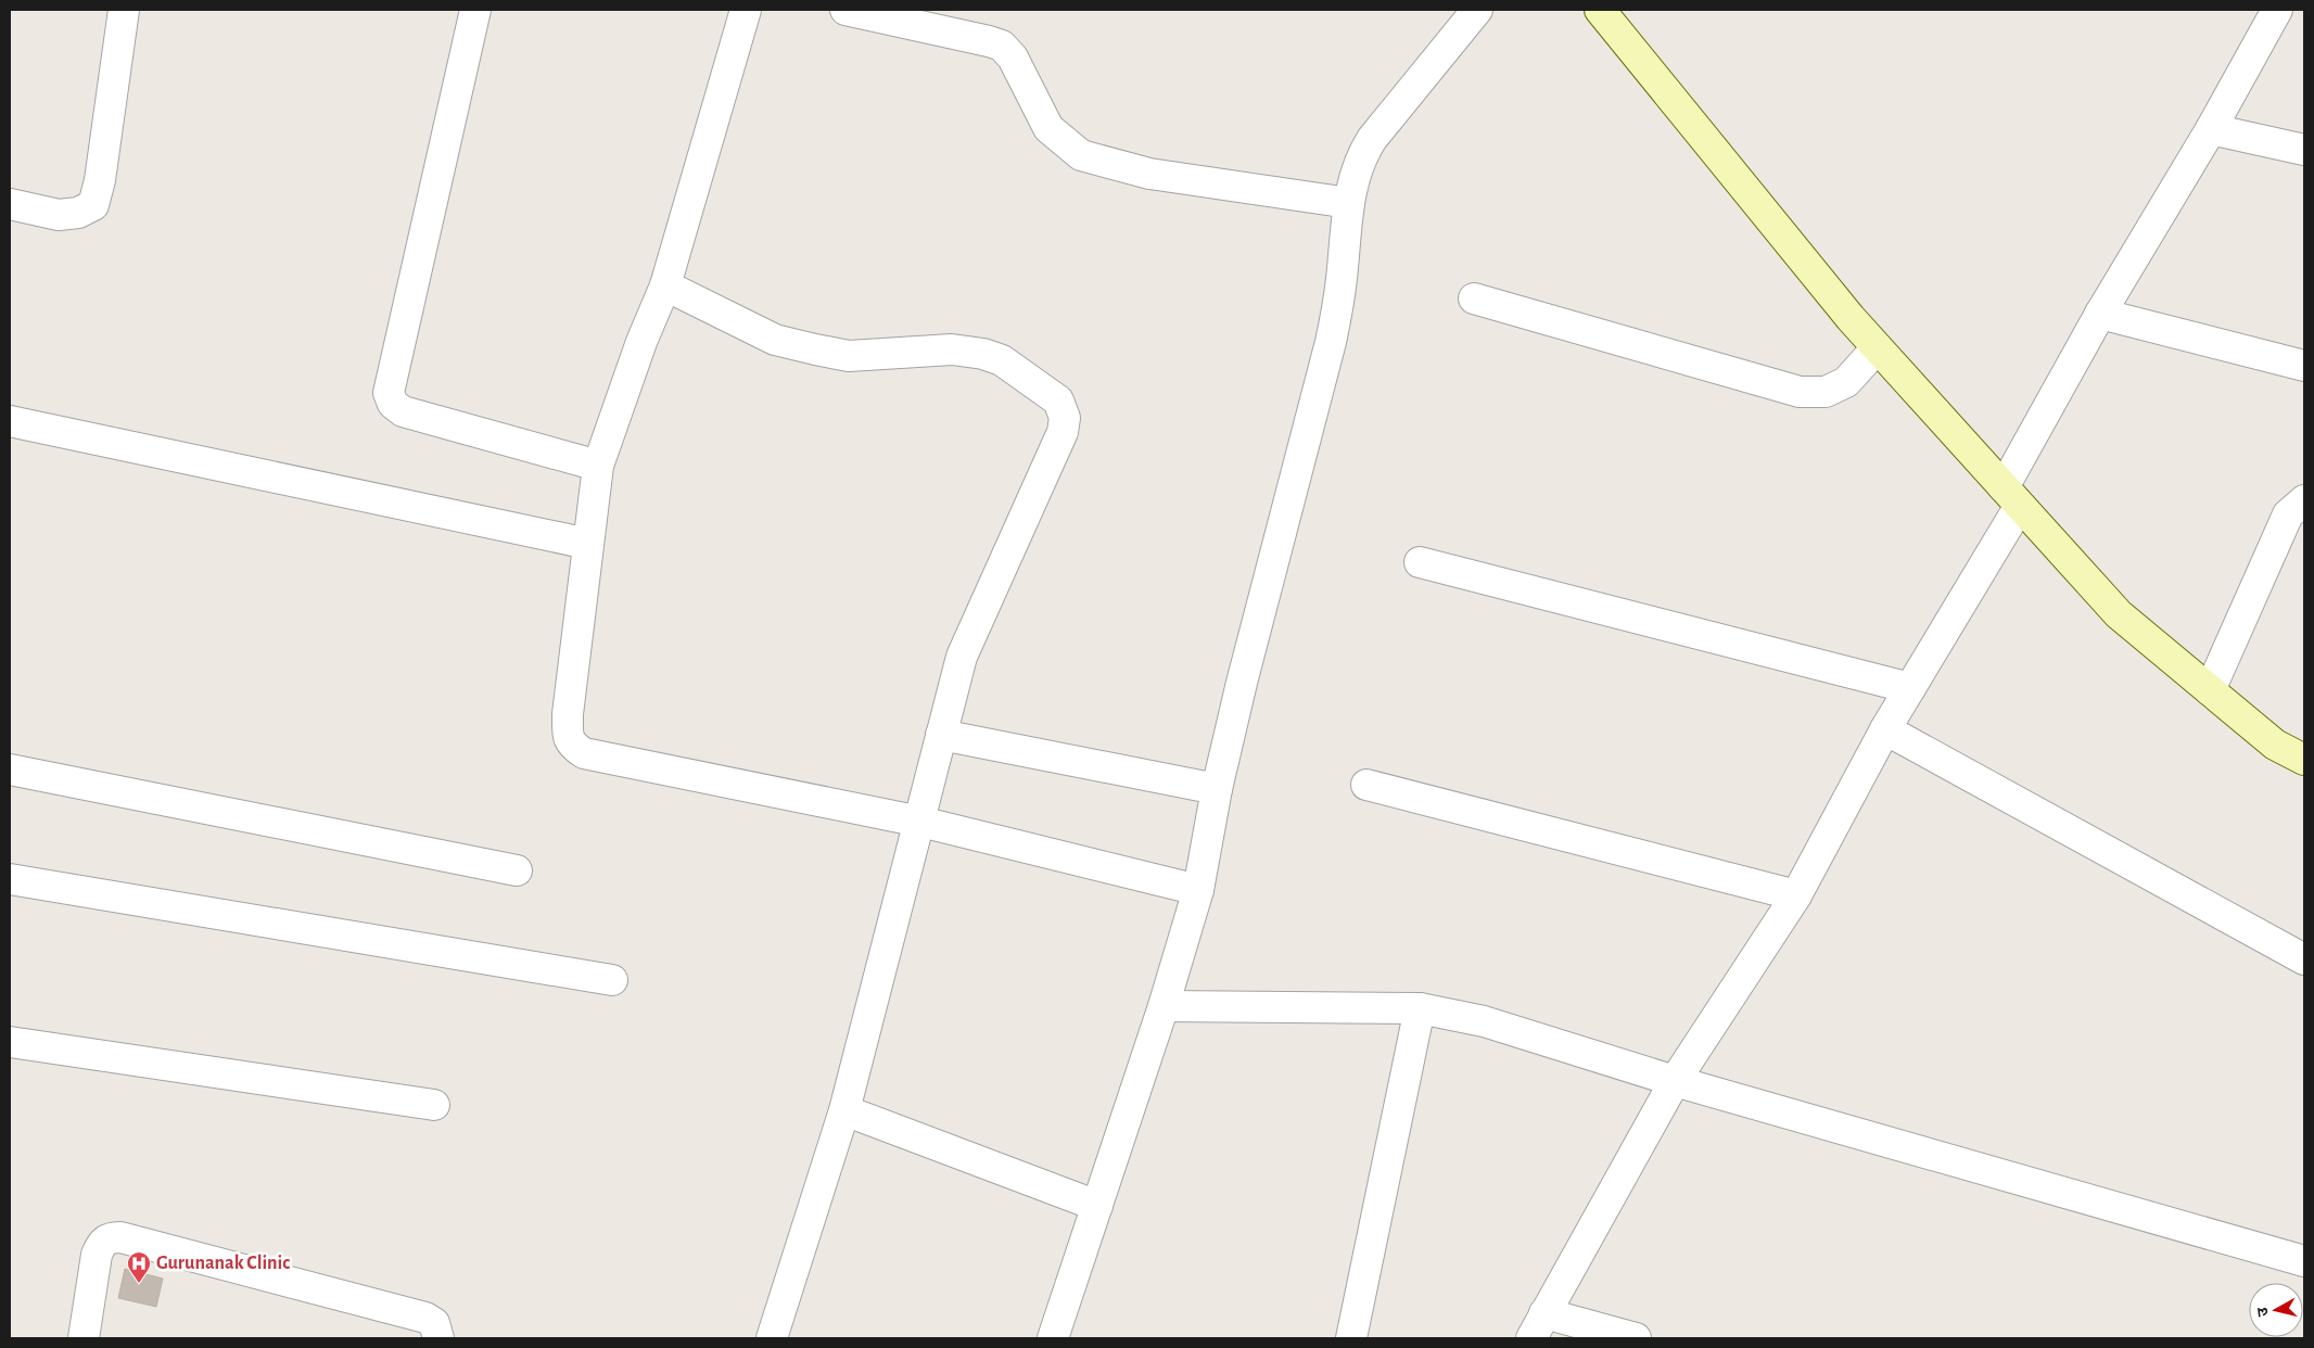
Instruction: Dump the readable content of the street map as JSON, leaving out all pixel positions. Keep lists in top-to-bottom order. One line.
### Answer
{"places":{"hospital":["Gurunanak Clinic"]},"north":"left"}
